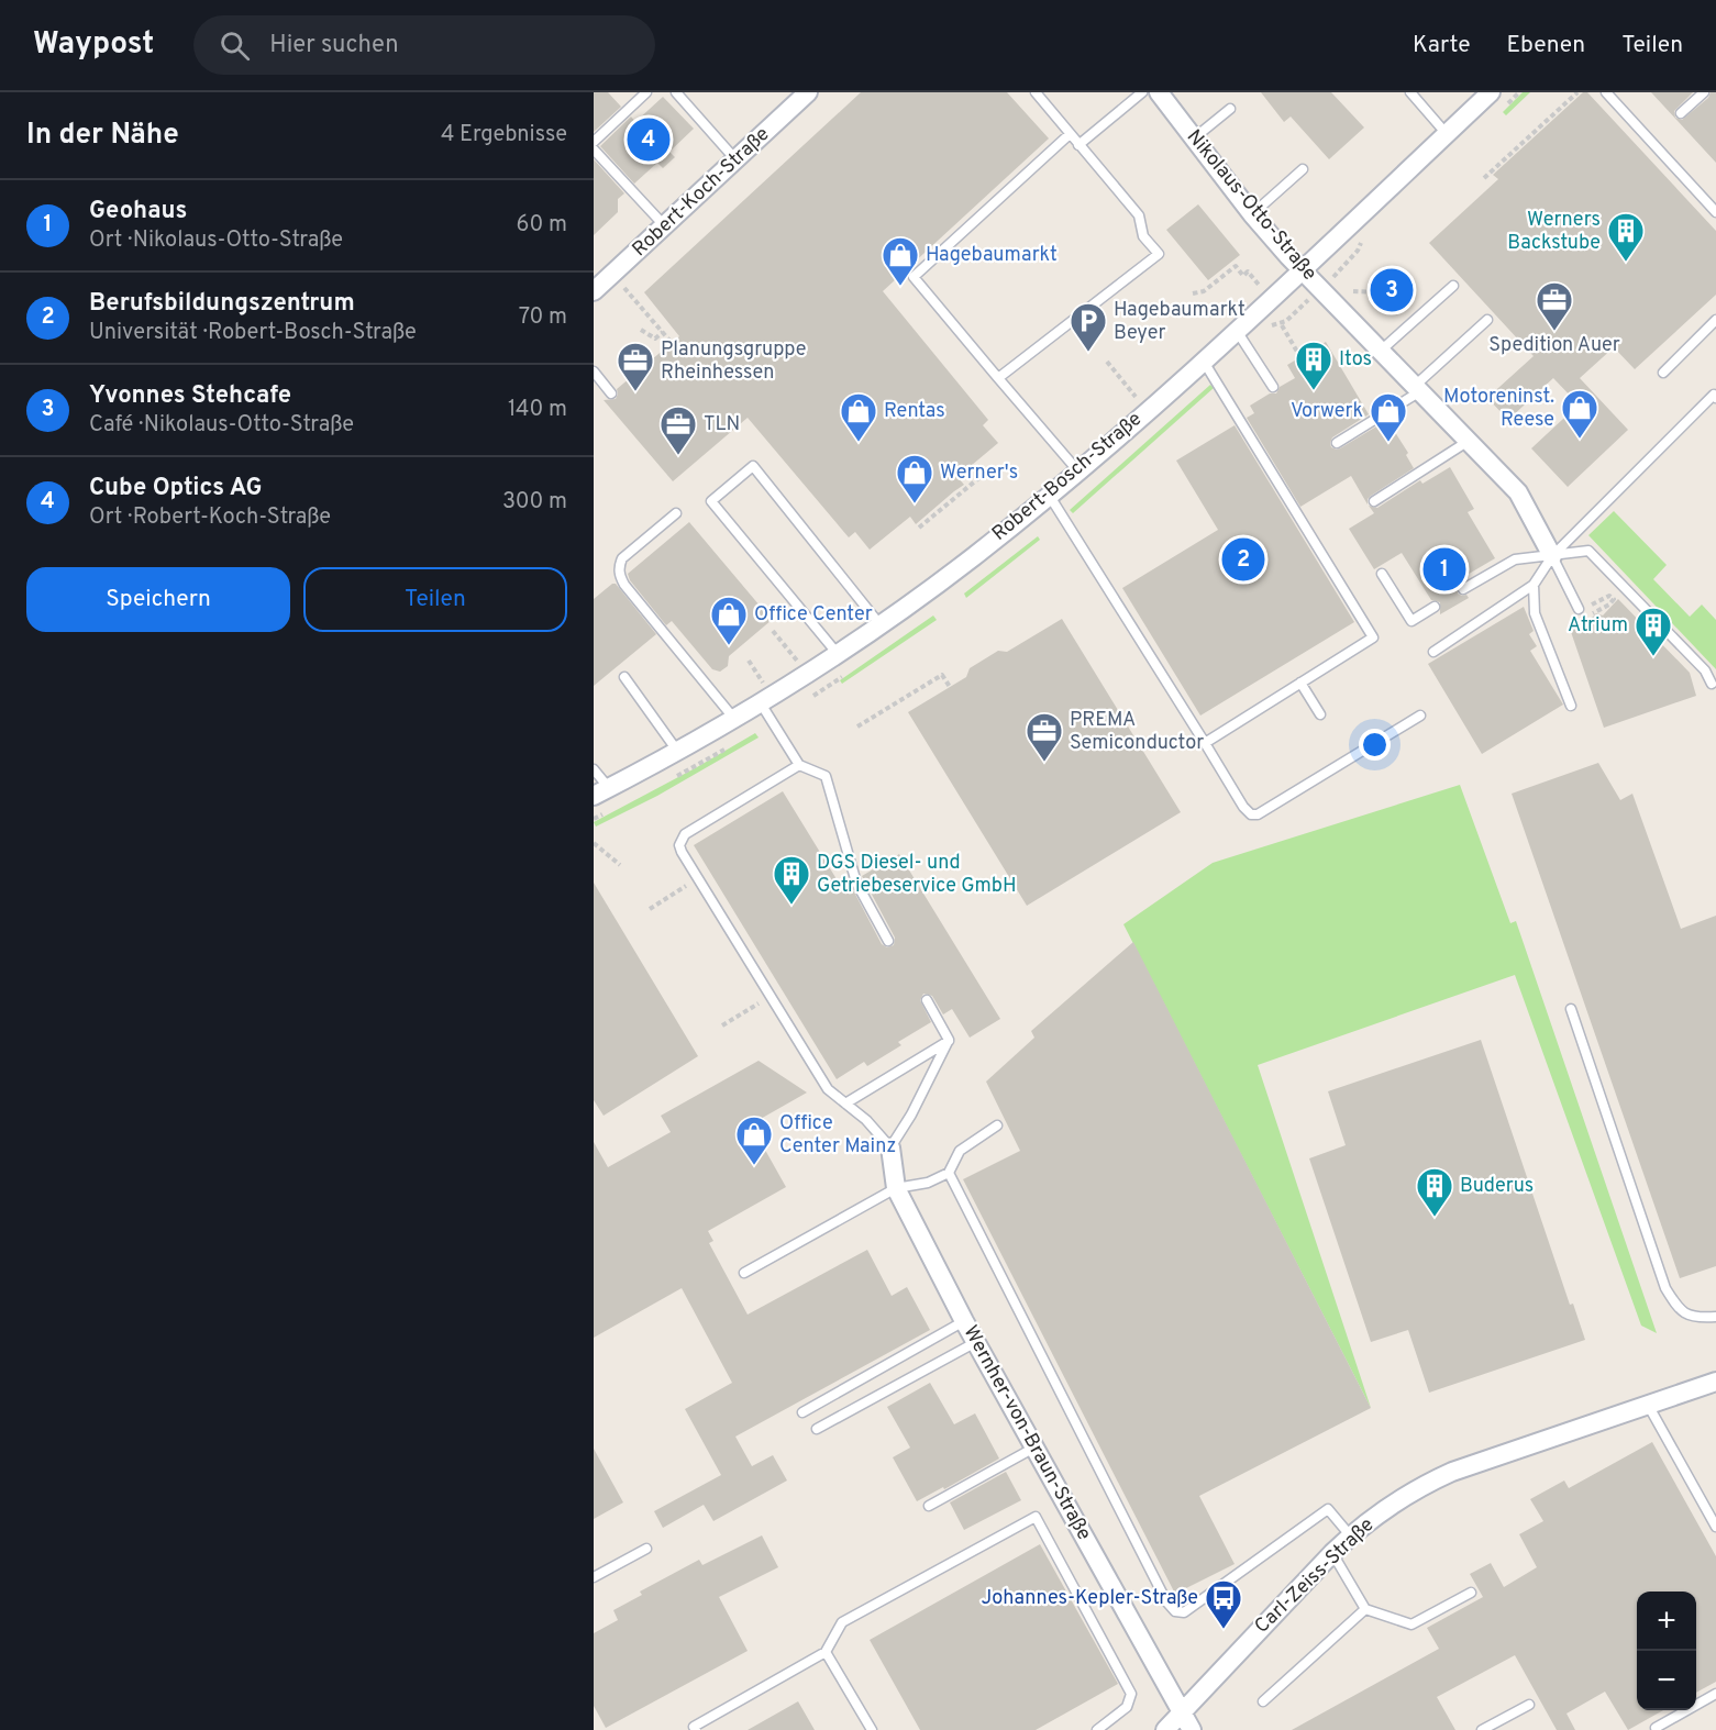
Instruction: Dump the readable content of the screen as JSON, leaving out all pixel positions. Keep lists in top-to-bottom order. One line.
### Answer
{"streets":{"street":["Robert-Koch-Straße","Nikolaus-Otto-Straße","Robert-Bosch-Straße","Wernher-von-Braun-Straße","Carl-Zeiss-Straße"]},"crossings":[["Nikolaus-Otto-Straße","Robert-Bosch-Straße"],["Wernher-von-Braun-Straße","Carl-Zeiss-Straße"]],"places":{"building":["Werners Backstube","Itos","Atrium","DGS Diesel- und Getriebeservice GmbH","Buderus"],"shop":["Hagebaumarkt","Motoreninst. Reese","Rentas","Vorwerk","Werner's","Office Center","Office Center Mainz"],"office":["Spedition Auer","Planungsgruppe Rheinhessen","TLN","PREMA Semiconductor"],"parking":["Hagebaumarkt Beyer"],"bus stop":["Johannes-Kepler-Straße"]},"page":{"header":"Waypost","search":"Hier suchen","nav":["Karte","Ebenen","Teilen"],"heading":["In der Nähe","4 Ergebnisse"],"pins":["4","3","2","1"],"list":[{"mark":"1","name":"Geohaus","note":"Ort · Nikolaus-Otto-Straße","value":"60 m"},{"mark":"2","name":"Berufsbildungszentrum","note":"Universität · Robert-Bosch-Straße","value":"70 m"},{"mark":"3","name":"Yvonnes Stehcafe","note":"Café · Nikolaus-Otto-Straße","value":"140 m"},{"mark":"4","name":"Cube Optics AG","note":"Ort · Robert-Koch-Straße","value":"300 m"}],"buttons":["Speichern","Teilen"],"map_buttons":["+","−"]}}
